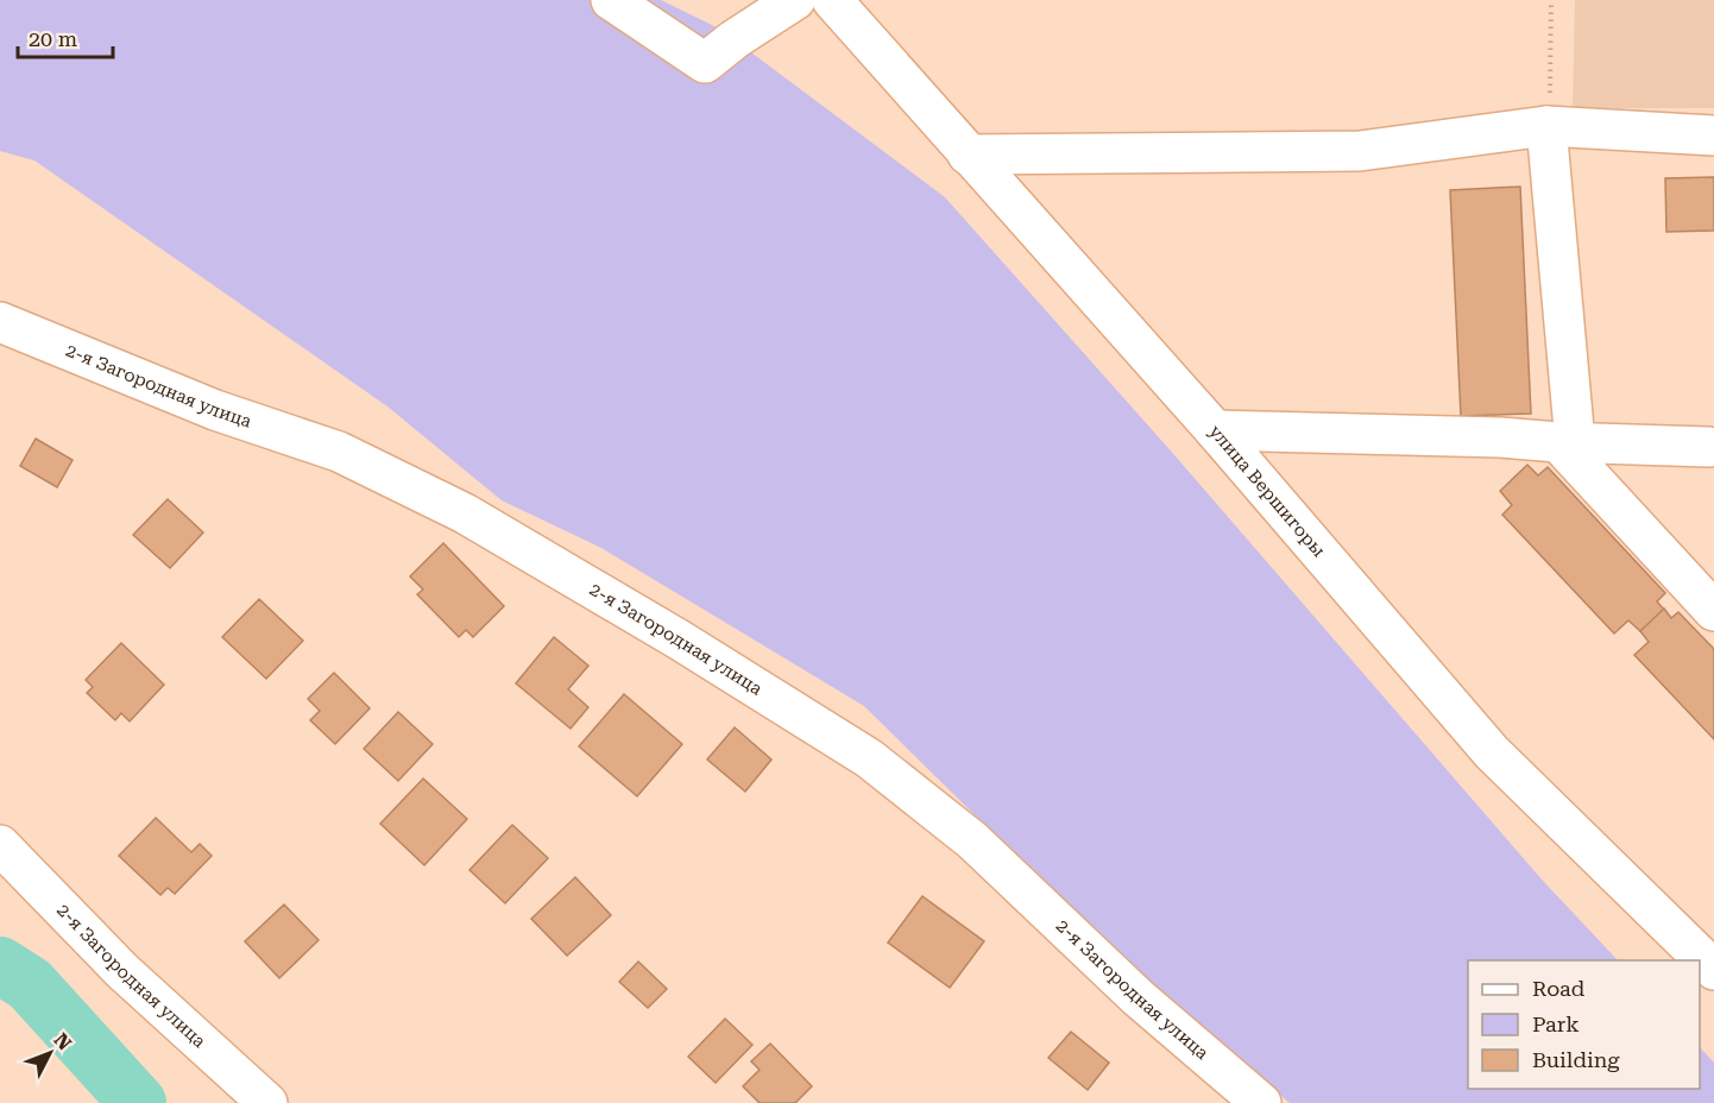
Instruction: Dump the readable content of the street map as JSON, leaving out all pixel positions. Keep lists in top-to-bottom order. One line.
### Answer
{"streets":{"street":["2-я Загородная улица","улица Вершигоры"]},"legend":["Road","Park","Building"],"scale_bar":"20 m","north":"top right"}
